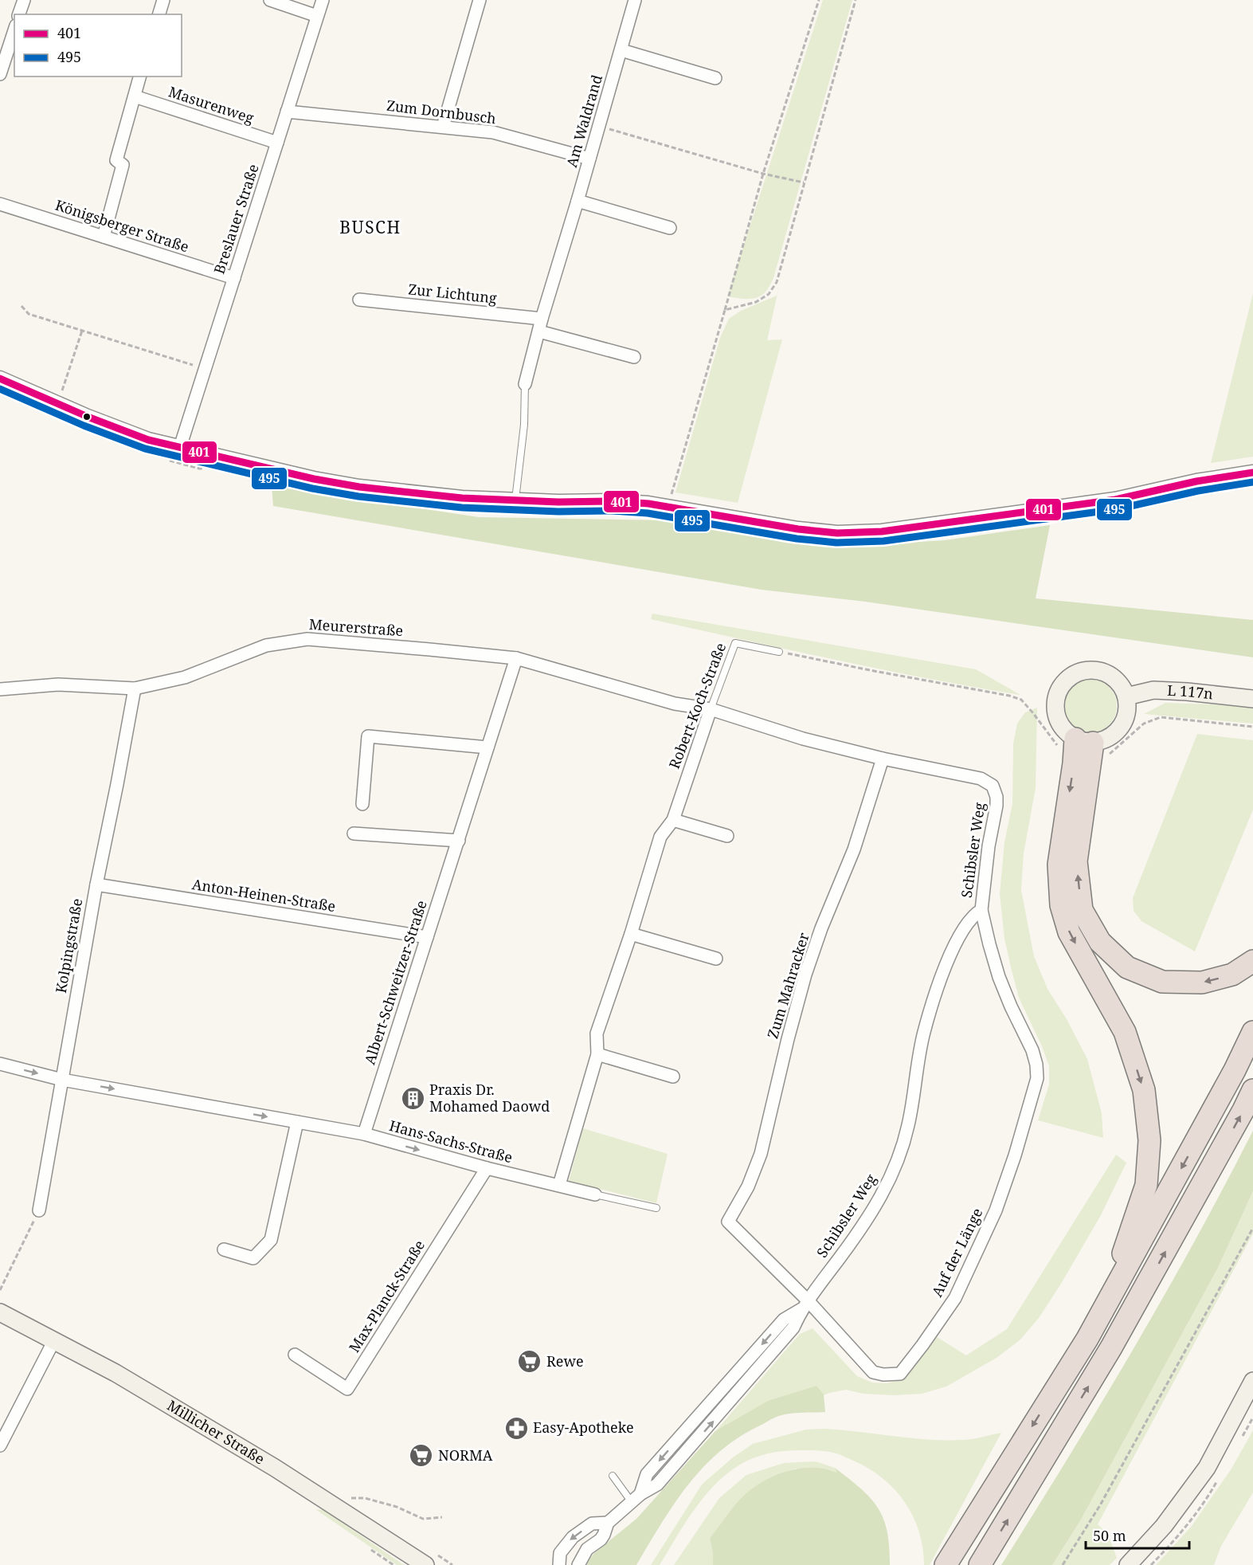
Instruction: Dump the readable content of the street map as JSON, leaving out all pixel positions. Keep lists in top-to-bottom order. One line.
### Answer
{"streets":{"main road":["L 117n","Millicher Straße"],"street":["Masurenweg","Zum Dornbusch","Am Waldrand","Breslauer Straße","Königsberger Straße","Zur Lichtung","Meurerstraße","Robert-Koch-Straße","Schibsler Weg","Anton-Heinen-Straße","Kolpingstraße","Albert-Schweitzer-Straße","Zum Mahracker","Hans-Sachs-Straße","Auf der Länge","Max-Planck-Straße"]},"crossings":[["Masurenweg","Breslauer Straße"],["Zum Dornbusch","Am Waldrand"],["Zum Dornbusch","Breslauer Straße"],["Am Waldrand","Zur Lichtung"],["Breslauer Straße","Königsberger Straße"],["Meurerstraße","Robert-Koch-Straße"],["Meurerstraße","Schibsler Weg"],["Meurerstraße","Kolpingstraße"],["Meurerstraße","Albert-Schweitzer-Straße"],["Robert-Koch-Straße","Schibsler Weg"],["Robert-Koch-Straße","Hans-Sachs-Straße"],["Schibsler Weg","Zum Mahracker"],["Schibsler Weg","Auf der Länge"],["Anton-Heinen-Straße","Kolpingstraße"],["Anton-Heinen-Straße","Albert-Schweitzer-Straße"],["Kolpingstraße","Hans-Sachs-Straße"],["Albert-Schweitzer-Straße","Hans-Sachs-Straße"],["Zum Mahracker","Auf der Länge"],["Hans-Sachs-Straße","Max-Planck-Straße"]],"one_way":["Hans-Sachs-Straße"],"districts":["BUSCH"],"places":{"building":["Praxis Dr. Mohamed Daowd"],"supermarket":["Rewe","NORMA"],"pharmacy":["Easy-Apotheke"]},"lines":["transit line 401","transit line 495"],"legend":["401","495"],"scale_bar":"50 m"}
